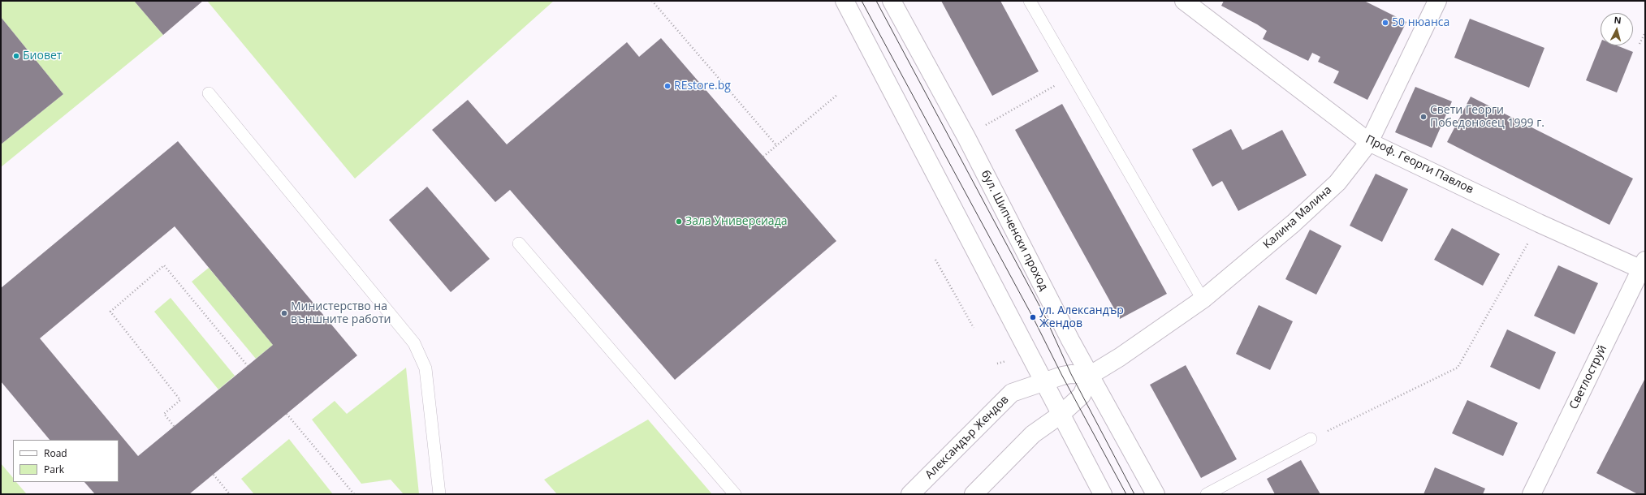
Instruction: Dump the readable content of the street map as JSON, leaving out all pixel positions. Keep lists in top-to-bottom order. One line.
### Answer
{"streets":{"street":["Проф. Георги Павлов","Калина Малина","бул. Шипченски проход","Светлоструй","Александър Жендов"]},"crossings":[["Проф. Георги Павлов","Калина Малина"],["Проф. Георги Павлов","Светлоструй"],["Калина Малина","бул. Шипченски проход"],["Калина Малина","Александър Жендов"],["бул. Шипченски проход","Александър Жендов"]],"places":["50 нюанса","Биовет","REstore.bg","Свети Георги Победоносец 1999 г.","Зала Универсиада","Министерство на външните работи","ул. Александър Жендов"],"legend":["Road","Park"],"north":"top"}
